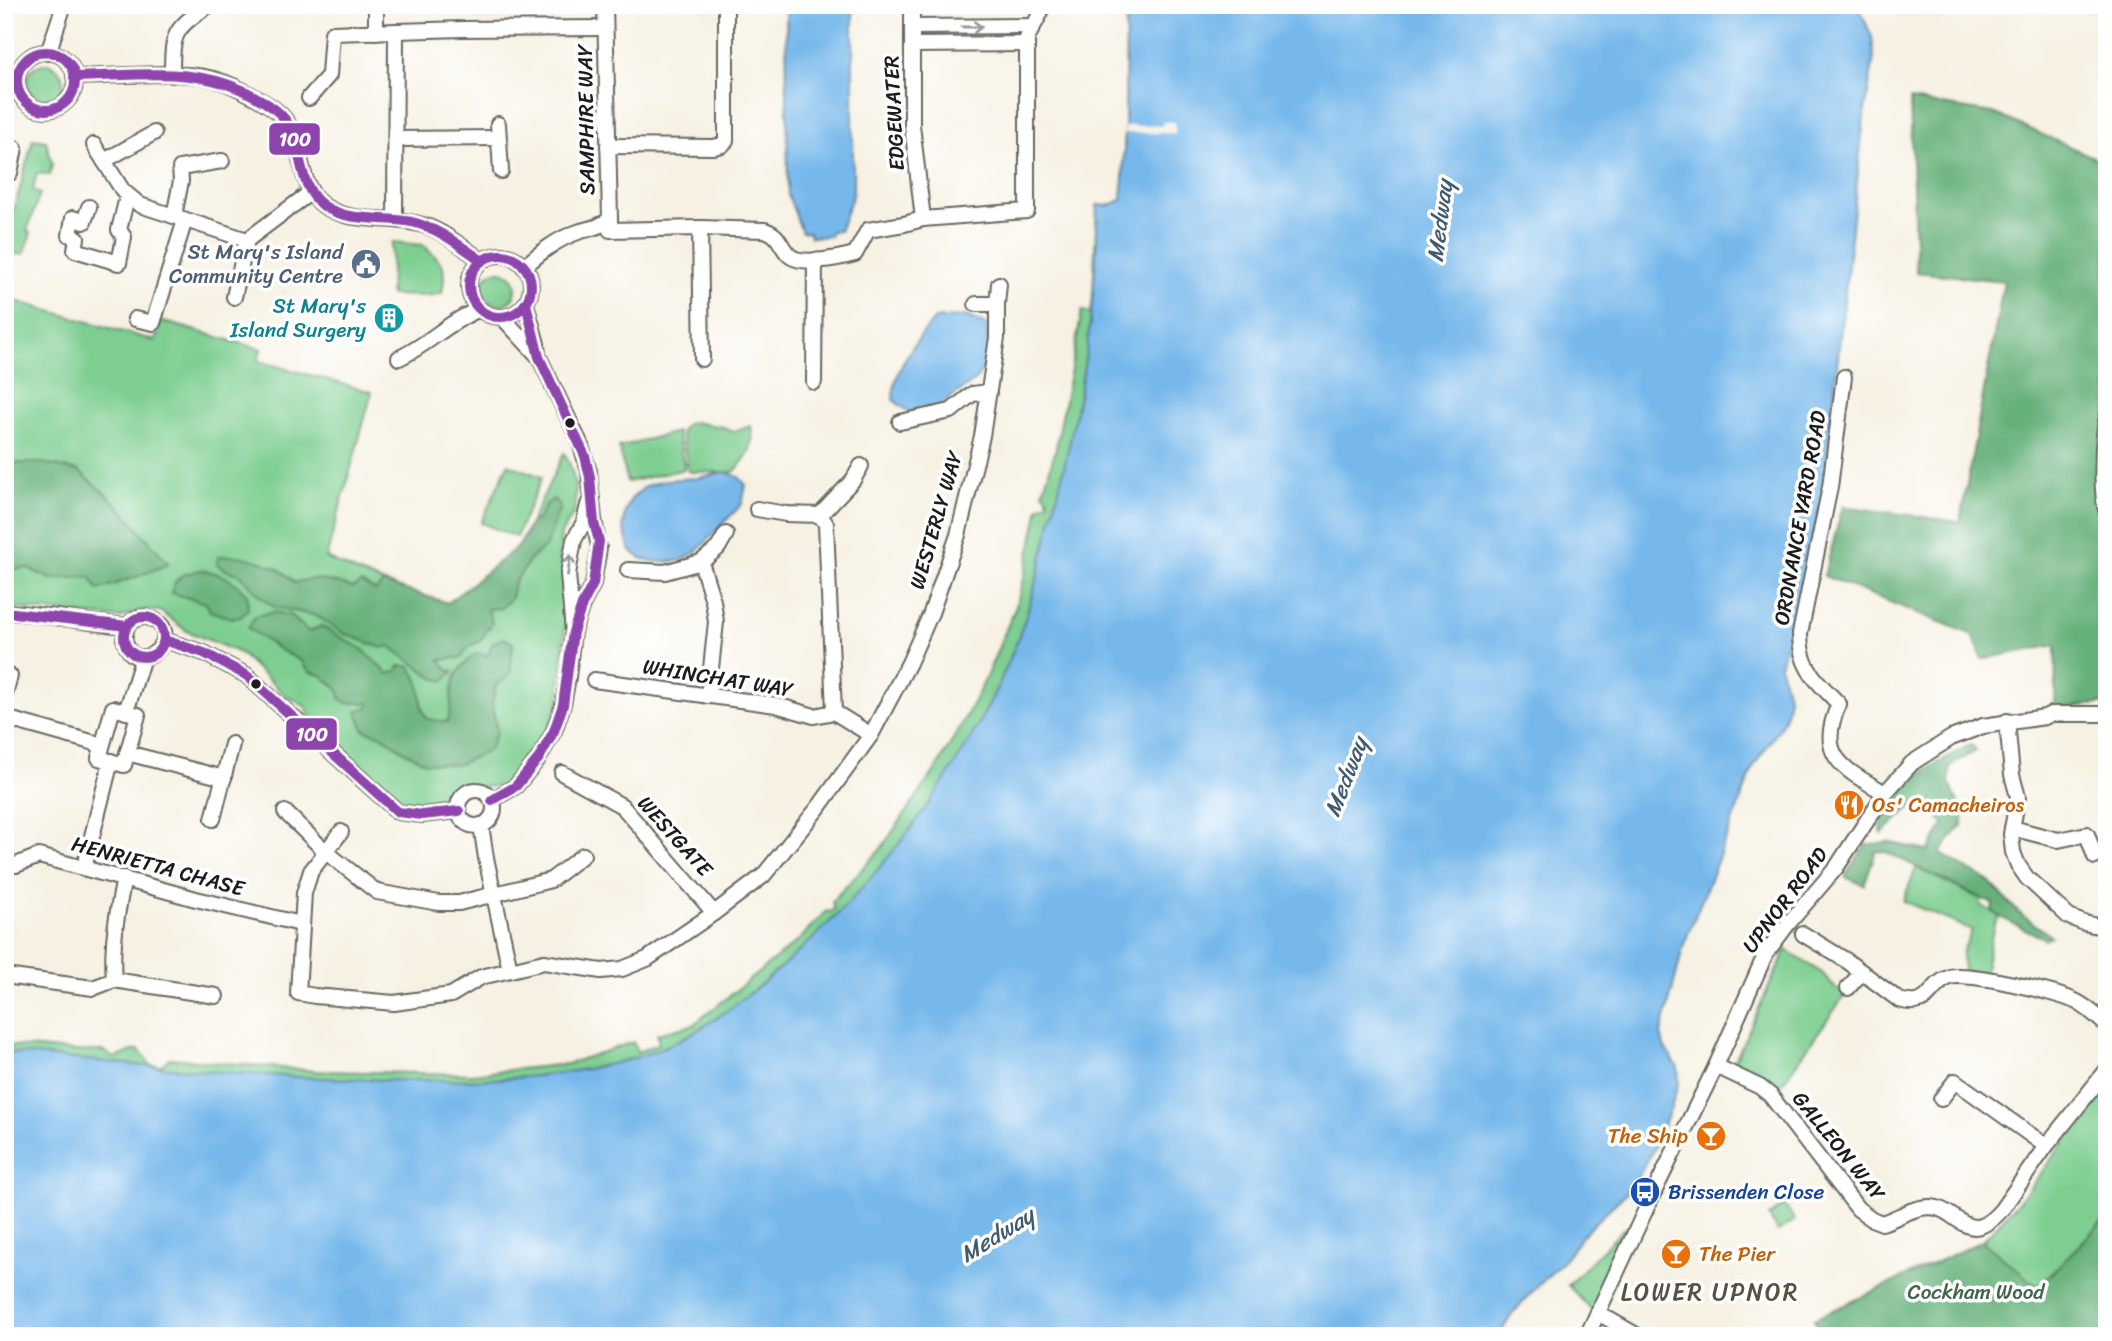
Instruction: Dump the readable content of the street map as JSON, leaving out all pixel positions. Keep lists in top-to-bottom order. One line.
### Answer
{"streets":{"street":["EDGEWATER","SAMPHIRE WAY","ORDNANCE YARD ROAD","WESTERLY WAY","WHINCHAT WAY","WESTGATE","HENRIETTA CHASE","UPNOR ROAD","GALLEON WAY"]},"crossings":[["ORDNANCE YARD ROAD","UPNOR ROAD"],["WESTERLY WAY","WESTGATE"],["WESTERLY WAY","HENRIETTA CHASE"],["UPNOR ROAD","GALLEON WAY"]],"districts":["LOWER UPNOR"],"water":["Medway"],"parks":["Cockham Wood"],"places":{"public building":["St Mary's Island Community Centre"],"building":["St Mary's Island Surgery"],"restaurant":["Os' Camacheiros"],"bar":["The Ship","The Pier"],"bus stop":["Brissenden Close"]},"lines":["transit line 100"]}
